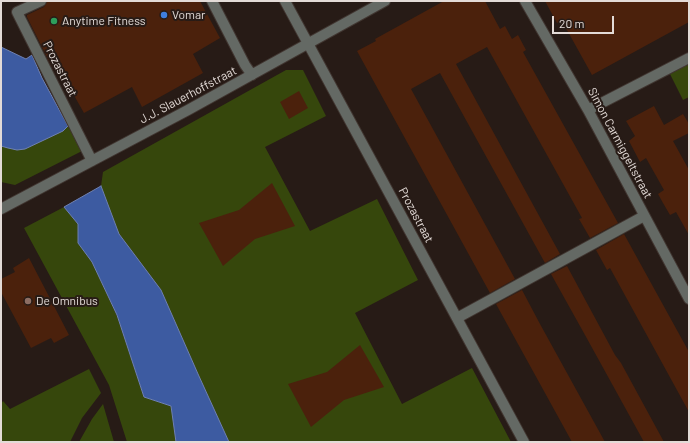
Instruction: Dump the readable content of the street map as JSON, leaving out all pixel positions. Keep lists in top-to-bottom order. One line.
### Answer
{"streets":{"street":["Prozastraat","J.J. Slauerhoffstraat","Simon Carmiggeltstraat"]},"crossings":[["Prozastraat","J.J. Slauerhoffstraat"]],"places":["Vomar","Anytime Fitness","De Omnibus"],"scale_bar":"20 m"}
